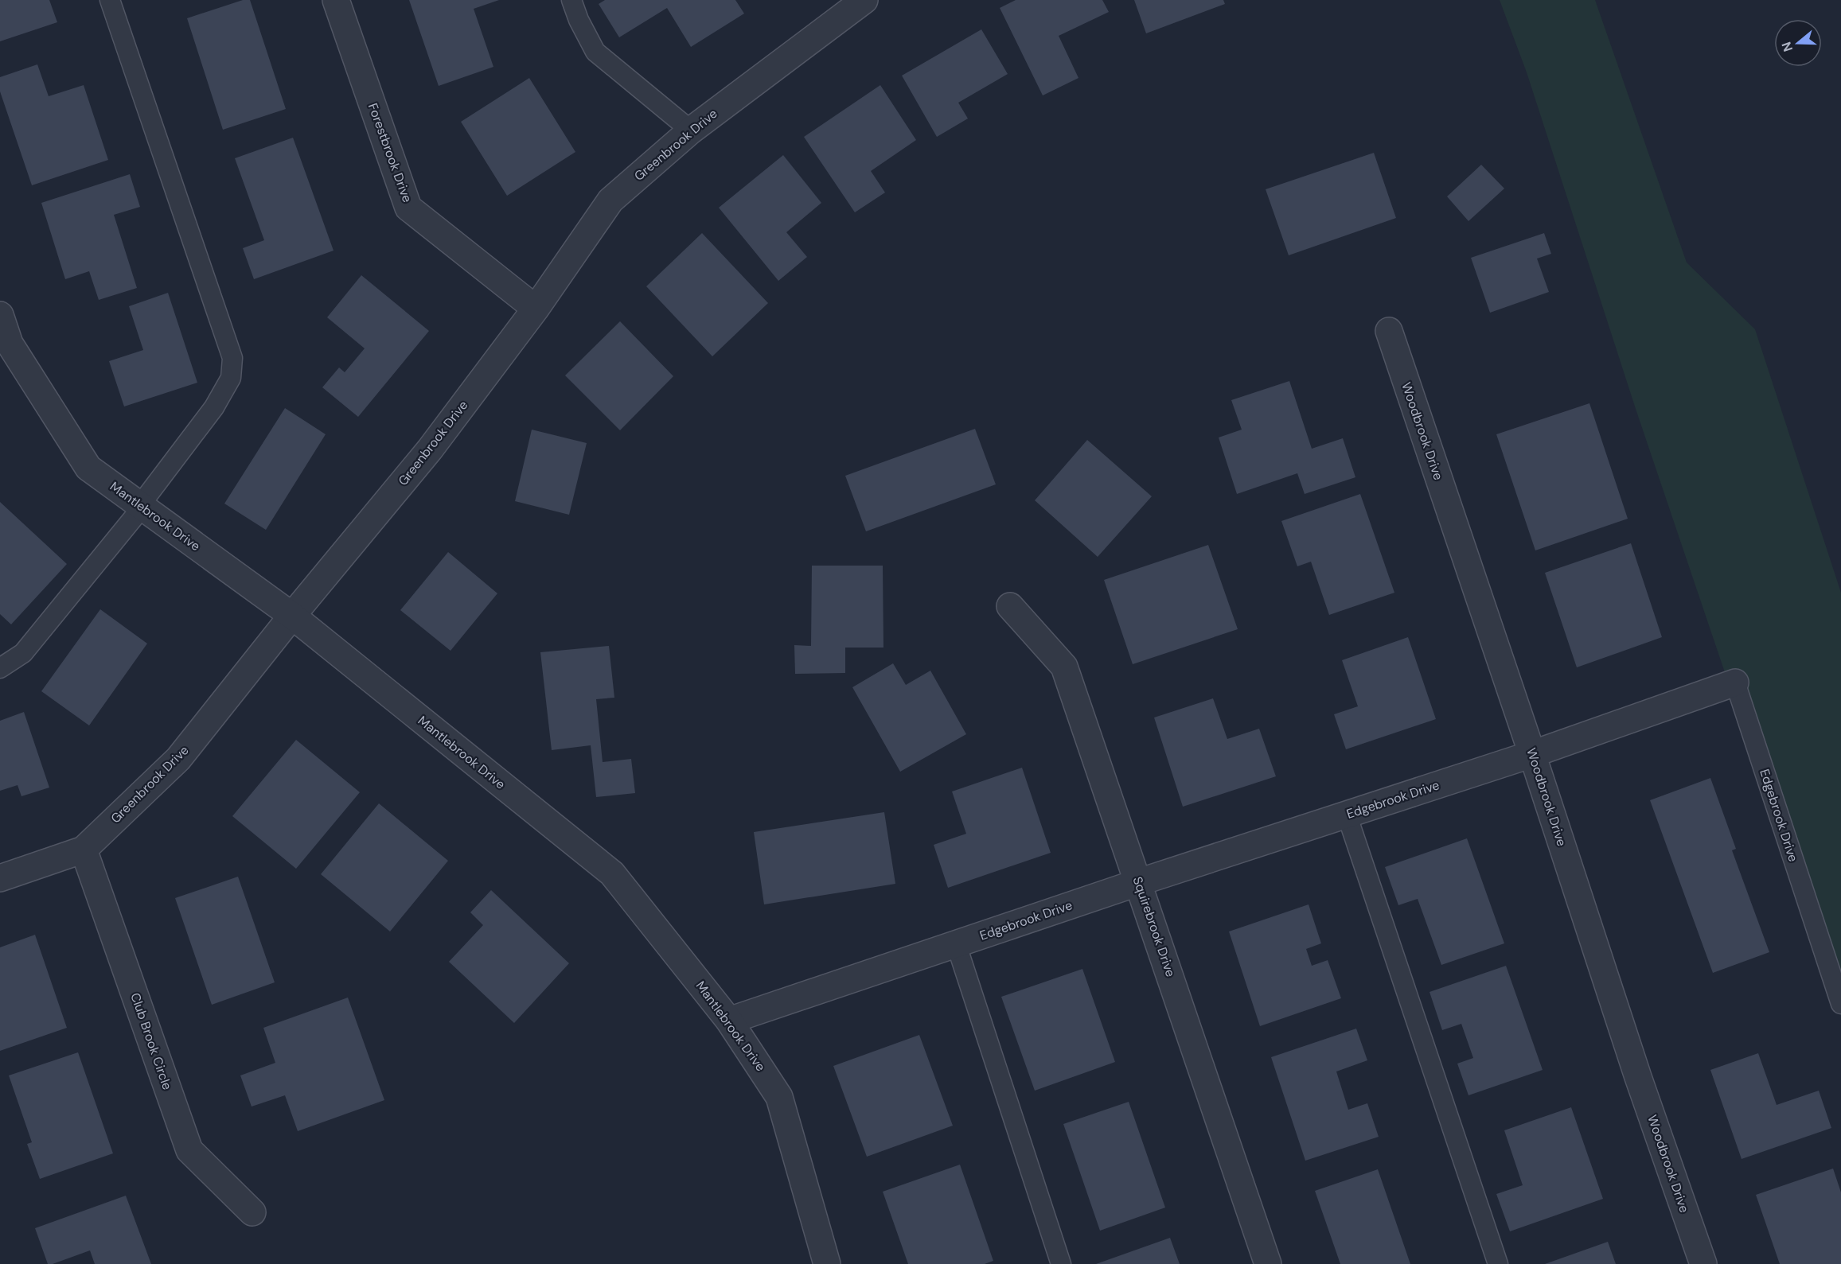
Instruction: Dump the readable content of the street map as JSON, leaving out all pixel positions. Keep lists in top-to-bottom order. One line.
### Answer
{"streets":{"street":["Greenbrook Drive","Forestbrook Drive","Woodbrook Drive","Mantlebrook Drive","Edgebrook Drive","Squirebrook Drive","Club Brook Circle"]},"crossings":[["Greenbrook Drive","Forestbrook Drive"],["Greenbrook Drive","Mantlebrook Drive"],["Greenbrook Drive","Club Brook Circle"],["Woodbrook Drive","Edgebrook Drive"],["Mantlebrook Drive","Edgebrook Drive"],["Edgebrook Drive","Squirebrook Drive"]],"north":"left"}
